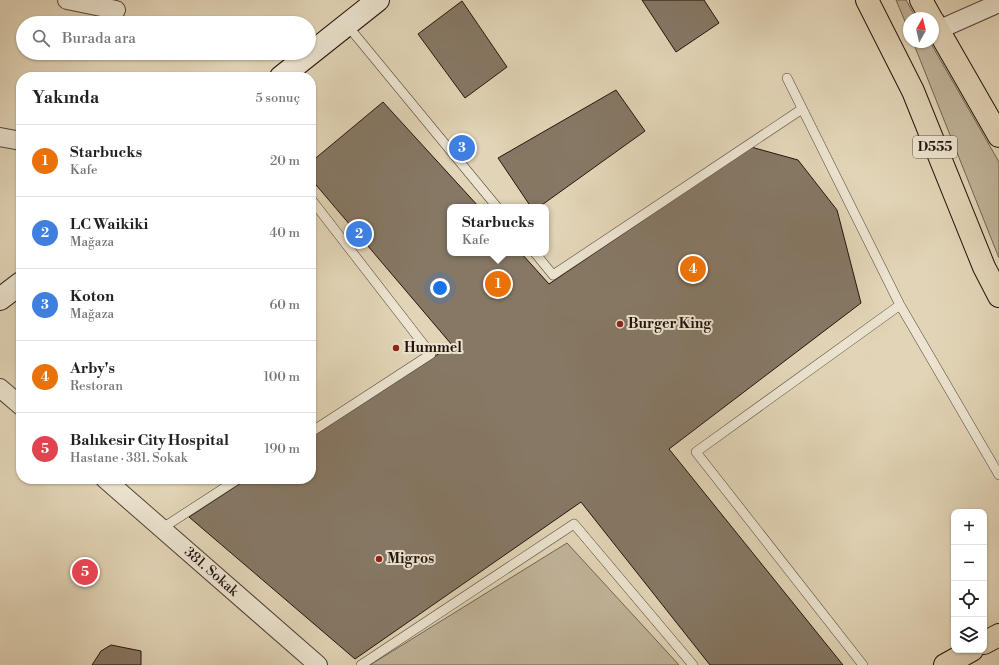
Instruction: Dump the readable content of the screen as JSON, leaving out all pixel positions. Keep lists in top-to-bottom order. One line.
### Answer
{"streets":{"main road":["D555"],"street":["381. Sokak"]},"places":["Burger King","Hummel","Migros"],"north":"top","page":{"search":"Burada ara","heading":["Yakında","5 sonuç"],"list":[{"mark":"1","name":"Starbucks","note":"Kafe","value":"20 m"},{"mark":"2","name":"LC Waikiki","note":"Mağaza","value":"40 m"},{"mark":"3","name":"Koton","note":"Mağaza","value":"60 m"},{"mark":"4","name":"Arby's","note":"Restoran","value":"100 m"},{"mark":"5","name":"Balıkesir City Hospital","note":"Hastane · 381. Sokak","value":"190 m"}],"pins":["3","2","4","1","5"],"popup":["Starbucks","Kafe"],"map_buttons":["+","−"]}}
